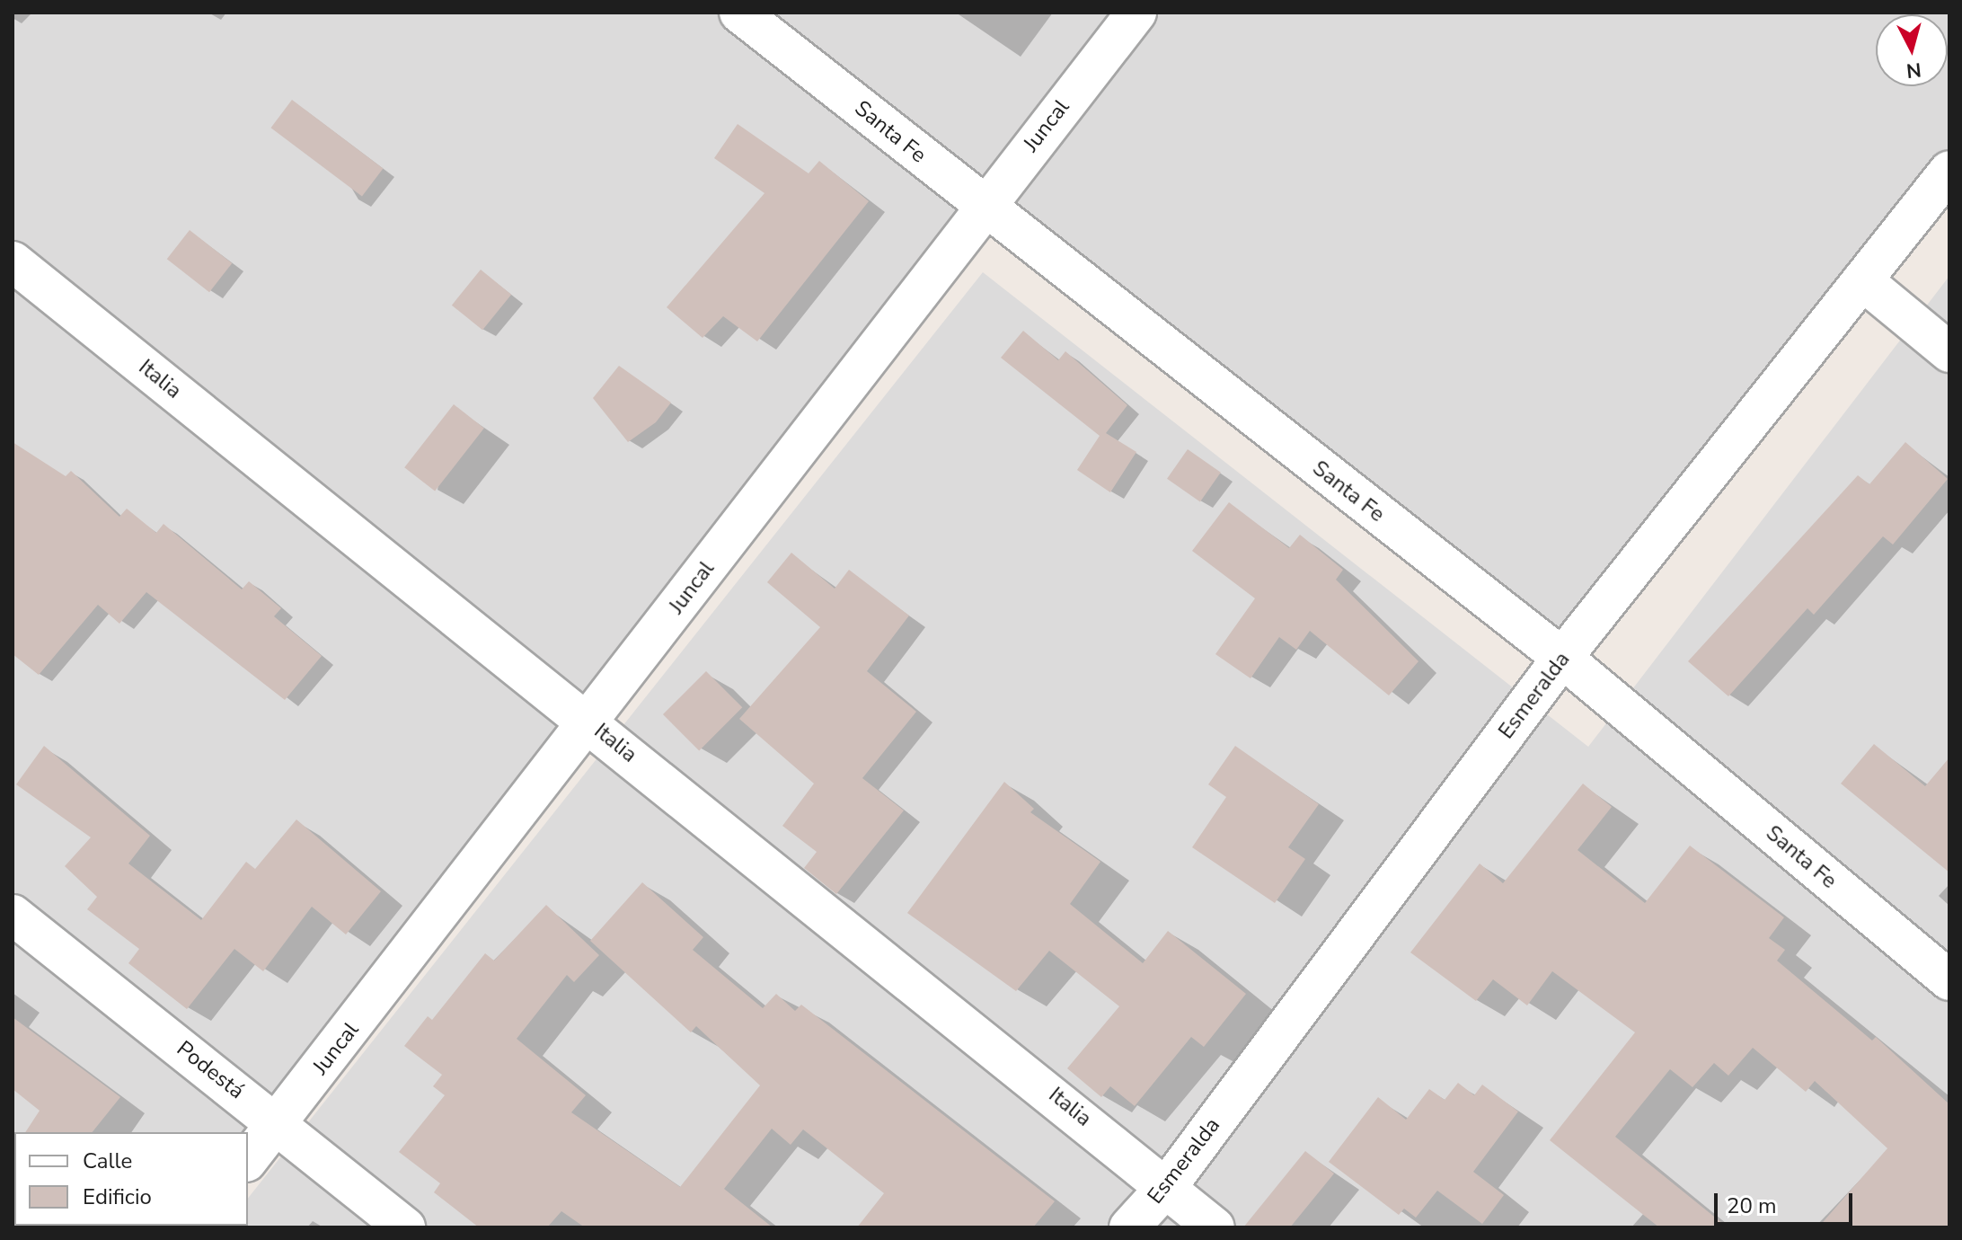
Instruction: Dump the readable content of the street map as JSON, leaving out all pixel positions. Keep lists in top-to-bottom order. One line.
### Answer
{"streets":{"street":["Juncal","Santa Fe","Italia","Esmeralda","Podestá"]},"crossings":[["Juncal","Santa Fe"],["Juncal","Italia"],["Juncal","Podestá"],["Santa Fe","Esmeralda"],["Italia","Esmeralda"]],"legend":["Calle","Edificio"],"scale_bar":"20 m","north":"bottom"}
